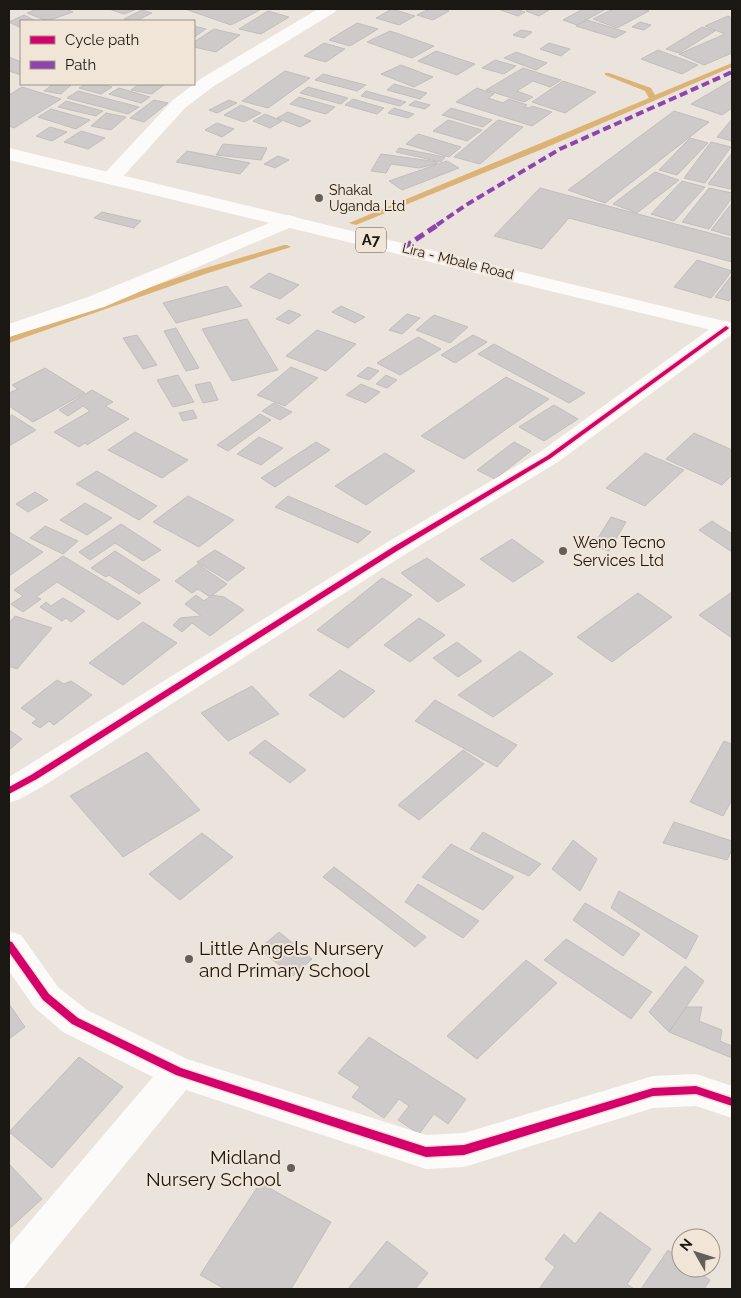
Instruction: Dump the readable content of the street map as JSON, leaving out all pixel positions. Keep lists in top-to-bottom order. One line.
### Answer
{"streets":{"street":["A7","Lira - Mbale Road"]},"places":["Shakal Uganda Ltd","Weno Tecno Services Ltd","Little Angels Nursery and Primary School","Midland Nursery School"],"legend":["Cycle path","Path"],"north":"top left"}
